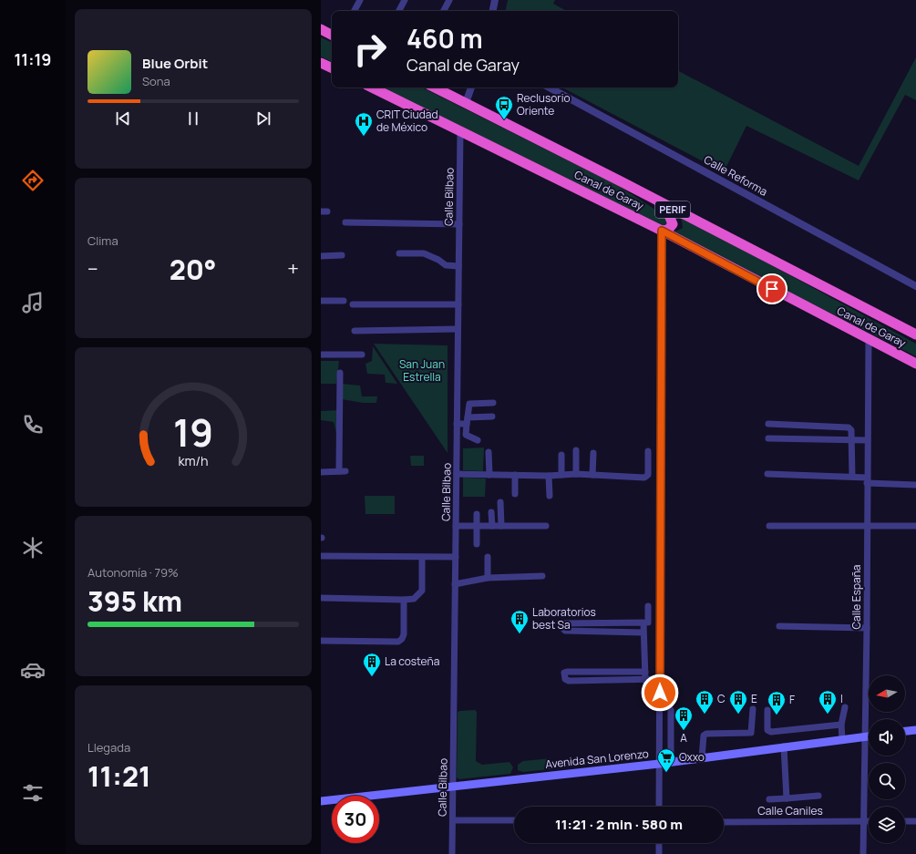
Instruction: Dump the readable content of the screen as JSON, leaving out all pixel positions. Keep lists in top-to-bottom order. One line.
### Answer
{"streets":{"highway":["Canal de Garay","PERIF"],"main road":["Avenida San Lorenzo"],"street":["Calle Reforma","Calle Bilbao","Calle España","Calle Caniles"]},"crossings":[["Canal de Garay","Calle Bilbao"],["Canal de Garay","Calle España"],["Calle Bilbao","Avenida San Lorenzo"],["Calle España","Avenida San Lorenzo"],["Calle España","Calle Caniles"]],"parks":["San Juan Estrella"],"places":{"bus stop":["Reclusorio Oriente"],"hospital":["CRIT Ciudad de México"],"building":["Laboratorios best Sa","La costeña","C","E","I","F","A"],"supermarket":["Oxxo"]},"north":"left","page":{"tabs":"11:19","turn":["460 m","Canal de Garay"],"song":["Blue Orbit","Sona"],"tile":["Clima",["Autonomía · 79%","395 km"],["Llegada","11:21"]],"heat":["−","20°","+"],"limit":"30","trip":"11:21 · 2 min · 580 m","gauge":["19","km/h"]}}
